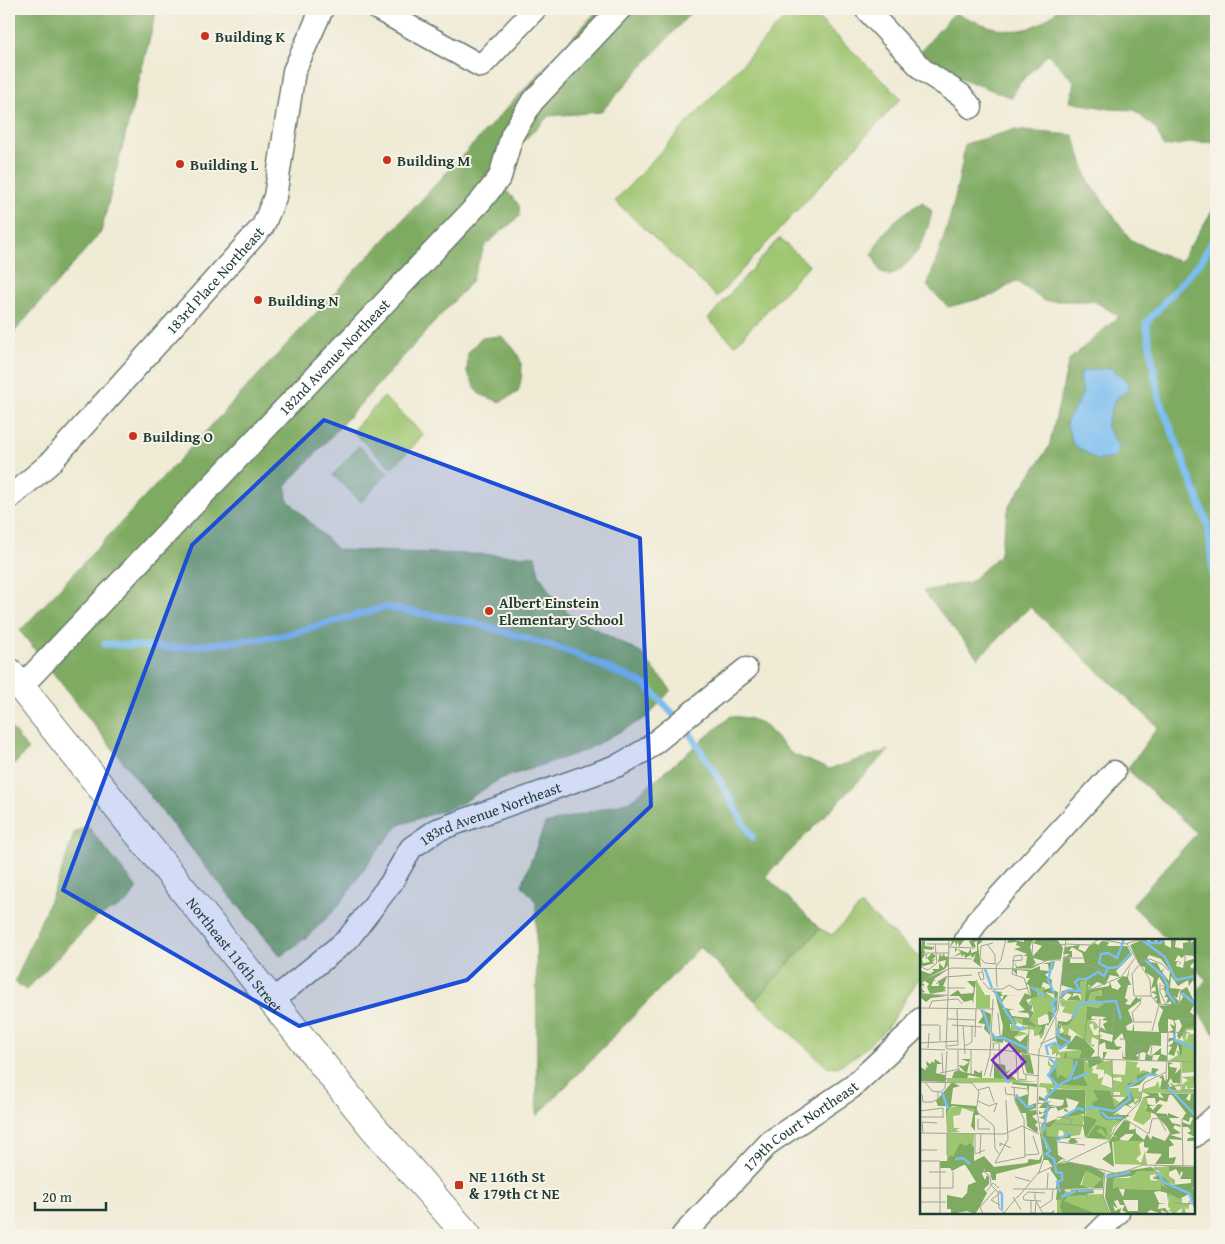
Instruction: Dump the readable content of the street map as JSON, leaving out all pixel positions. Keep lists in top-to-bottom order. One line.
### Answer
{"streets":{"street":["183rd Place Northeast","182nd Avenue Northeast","183rd Avenue Northeast","Northeast 116th Street","179th Court Northeast"]},"crossings":[["182nd Avenue Northeast","Northeast 116th Street"],["183rd Avenue Northeast","Northeast 116th Street"]],"places":{"other":["Building K","Building M","Building L","Building N","Building O","Albert Einstein Elementary School"],"transit":["NE 116th St & 179th Ct NE"]},"scale_bar":"20 m"}
